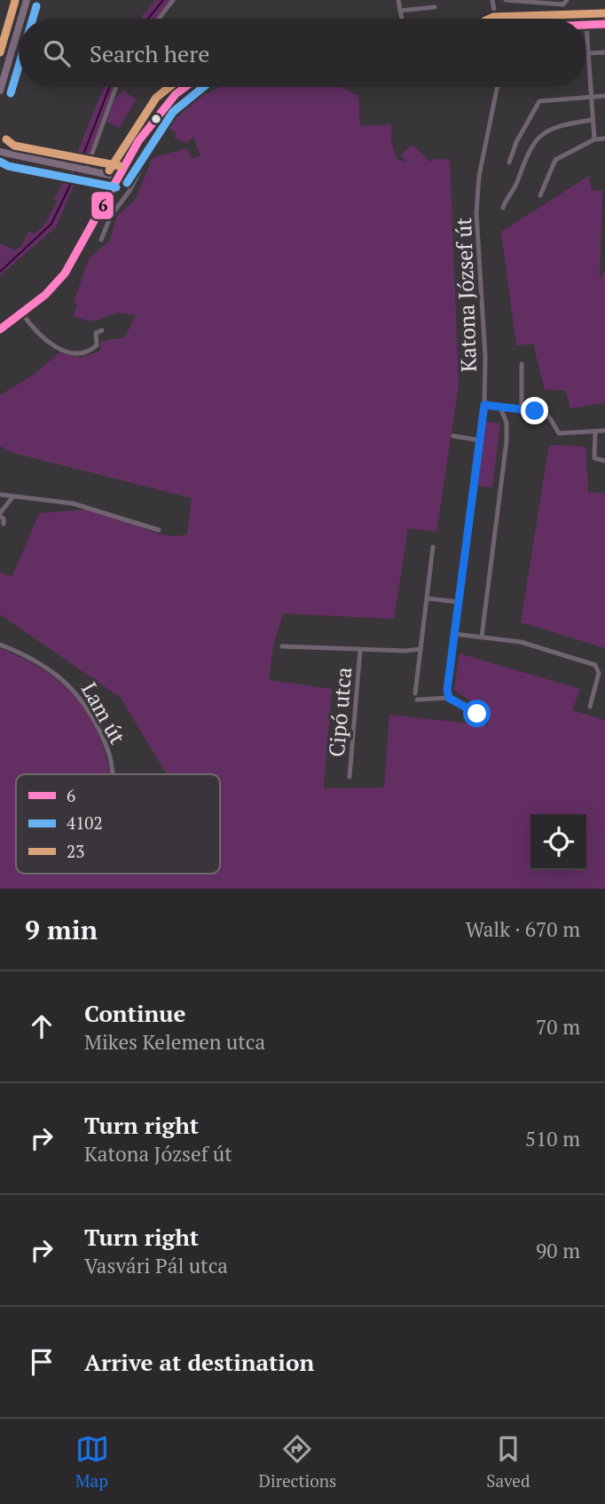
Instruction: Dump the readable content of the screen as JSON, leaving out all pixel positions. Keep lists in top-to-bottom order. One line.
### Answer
{"streets":{"street":["Katona József út","Cipó utca","Lam út"]},"lines":["transit line 23","transit line 4102","transit line 6"],"legend":["6","4102","23"],"page":{"search":"Search here","heading":["9 min","Walk · 670 m"],"list":[["Continue","Mikes Kelemen utca","70 m"],["Turn right","Katona József út","510 m"],["Turn right","Vasvári Pál utca","90 m"],"Arrive at destination"],"nav":["Map","Directions","Saved"]}}
